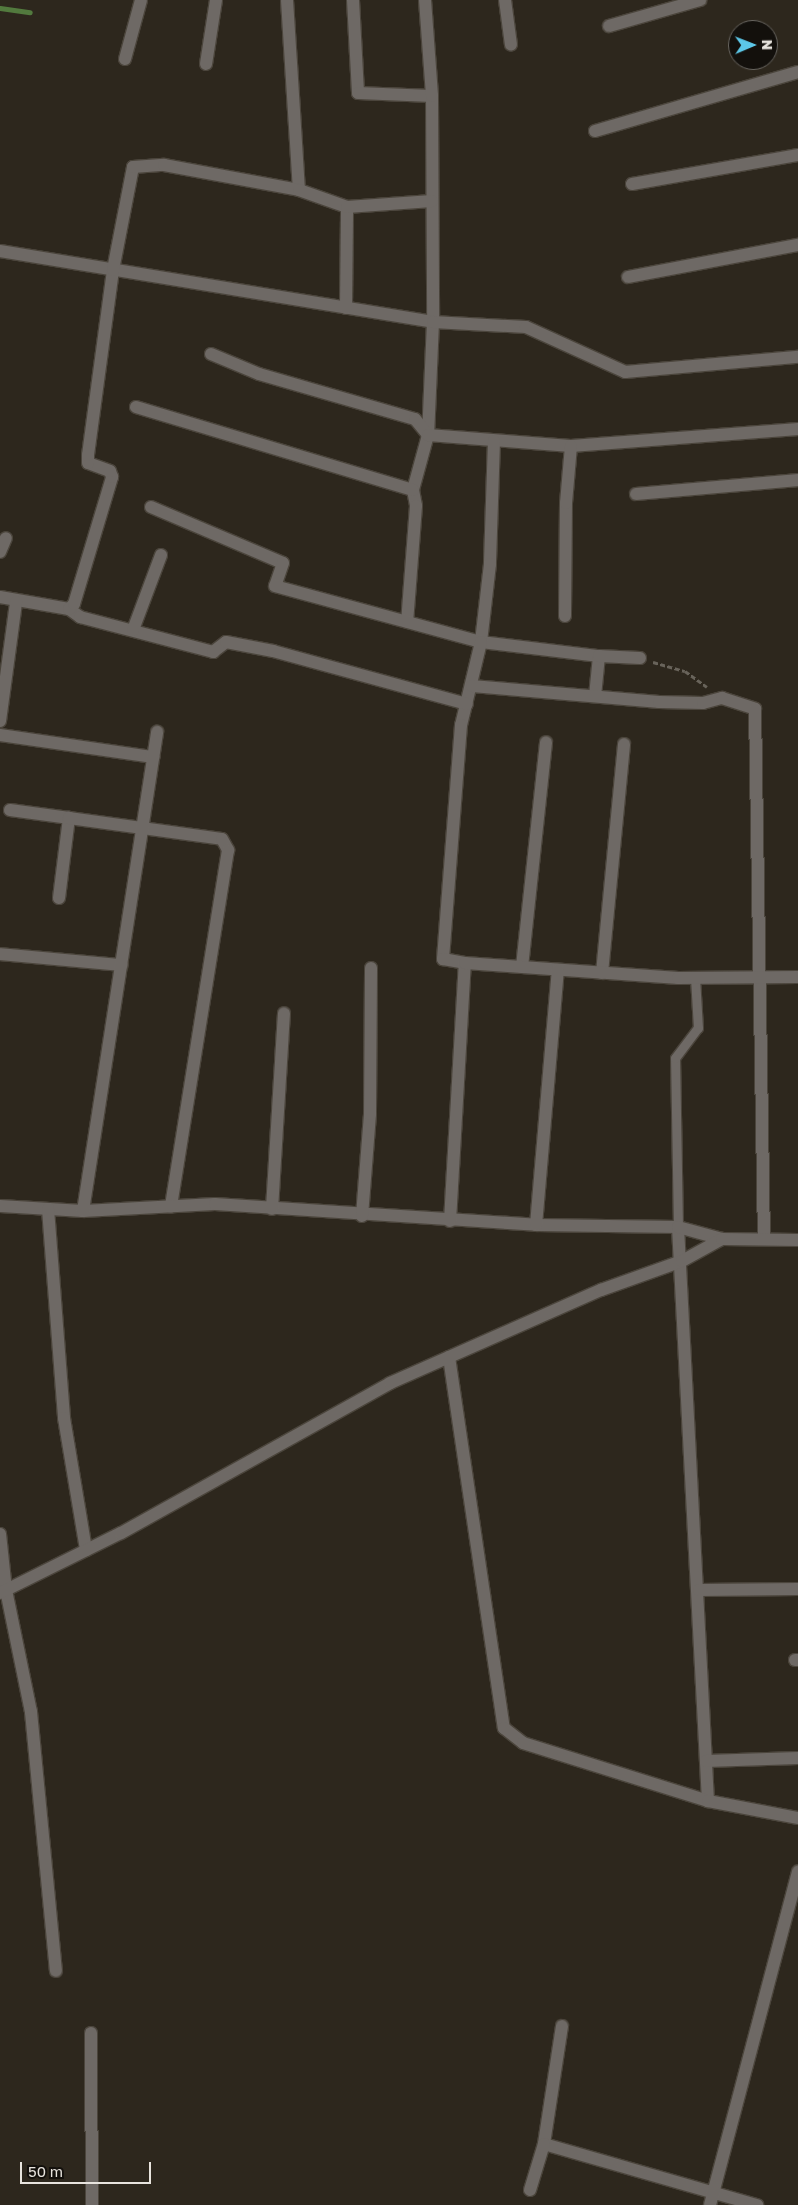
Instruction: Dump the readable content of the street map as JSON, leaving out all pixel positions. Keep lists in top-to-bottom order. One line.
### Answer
{"scale_bar":"50 m","north":"right"}
